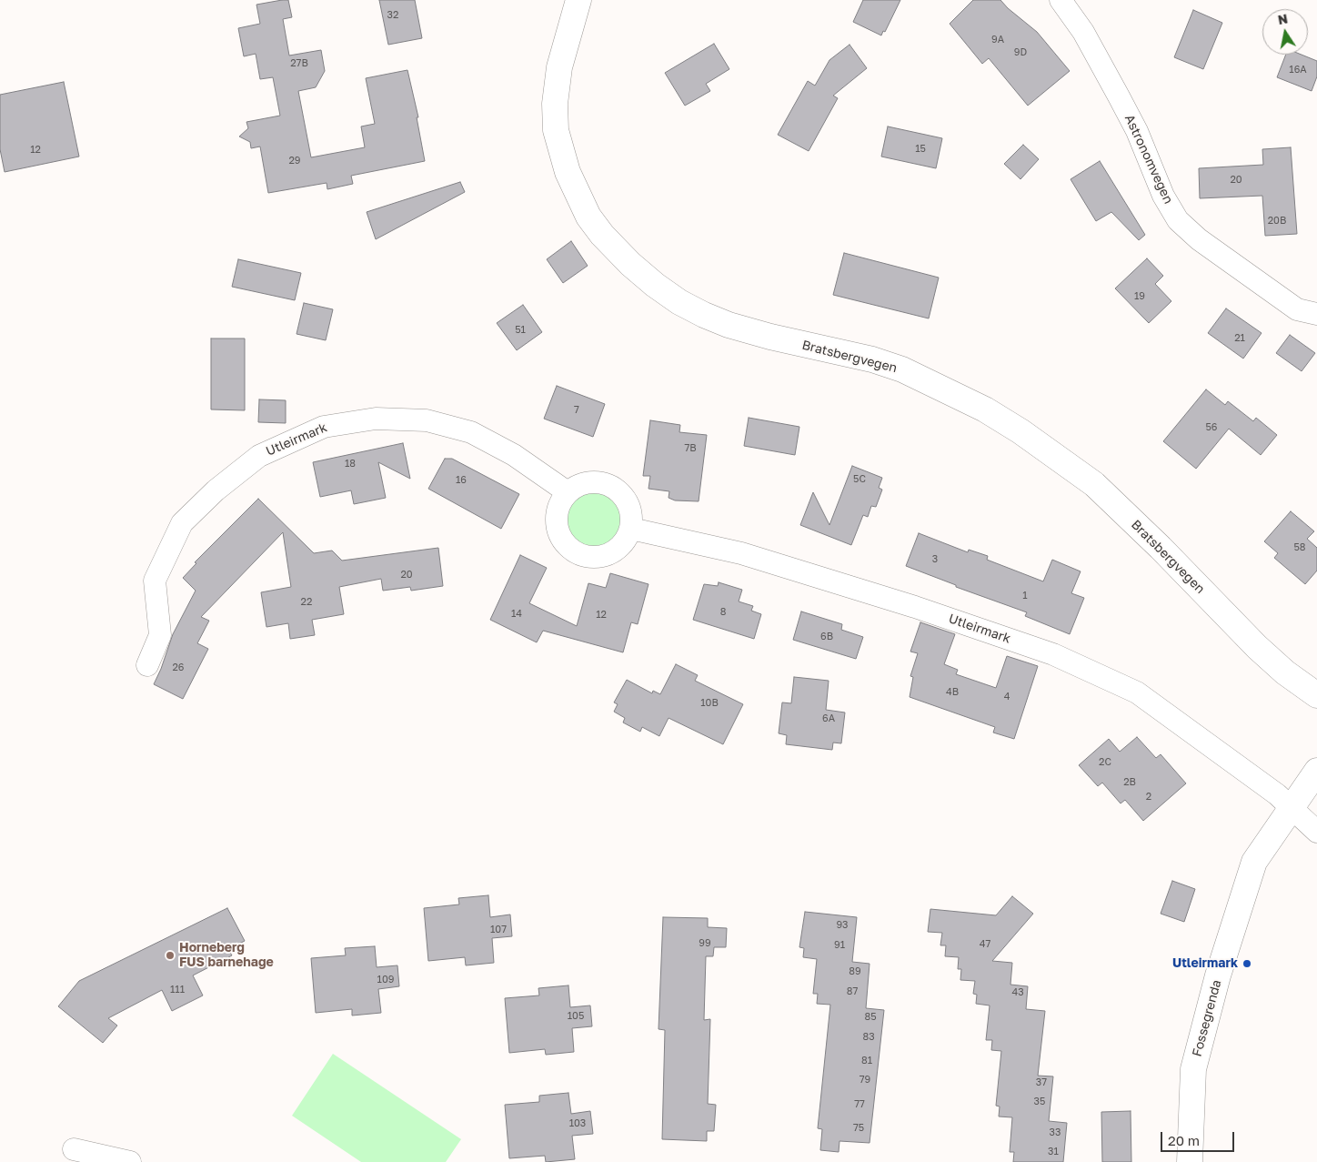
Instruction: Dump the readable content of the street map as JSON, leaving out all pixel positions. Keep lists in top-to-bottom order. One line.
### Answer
{"streets":{"main road":["Bratsbergvegen","Fossegrenda"],"street":["Astronomvegen","Utleirmark"]},"crossings":[["Utleirmark","Fossegrenda"]],"places":["Horneberg FUS barnehage","Utleirmark"],"house_numbers":["32","9A","9D","27B","16A","15","12","29","20","20B","19","51","21","7","56","7B","18","5C","16","58","3","20","1","22","8","14","12","6B","26","4B","4","10B","6A","2C","2B","2","93","107","99","47","91","89","109","111","87","43","105","85","83","81","79","37","35","77","103","75","33","31"],"scale_bar":"20 m","north":"top"}
